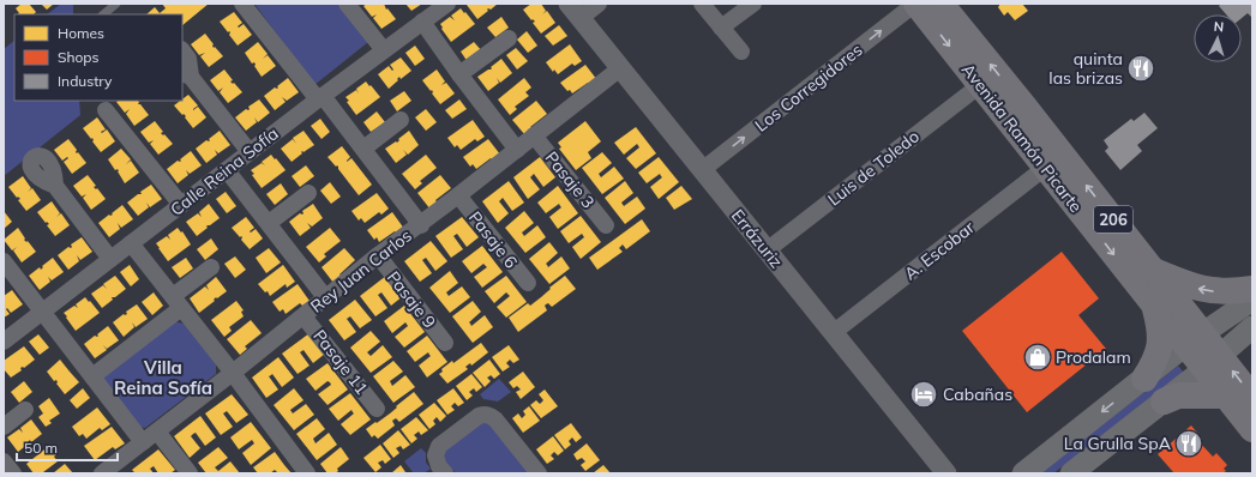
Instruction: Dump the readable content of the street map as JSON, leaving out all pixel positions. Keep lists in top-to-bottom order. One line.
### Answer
{"streets":{"highway":["Avenida Ramón Picarte","206"],"street":["Los Corregidores","Luis de Toledo","Calle Reina Sofía","Pasaje 3","Errázuriz","Pasaje 6","A. Escobar","Rey Juan Carlos","Pasaje 9","Pasaje 11"]},"crossings":[["Los Corregidores","Avenida Ramón Picarte"],["Los Corregidores","Errázuriz"],["Avenida Ramón Picarte","Luis de Toledo"],["Avenida Ramón Picarte","A. Escobar"],["Luis de Toledo","Errázuriz"],["Pasaje 3","Rey Juan Carlos"],["Errázuriz","A. Escobar"],["Errázuriz","Rey Juan Carlos"],["Pasaje 6","Rey Juan Carlos"],["Rey Juan Carlos","Pasaje 9"],["Rey Juan Carlos","Pasaje 11"]],"one_way":["Los Corregidores"],"districts":["Villa Reina Sofía"],"places":{"restaurant":["quinta las brizas","La Grulla SpA"],"shop":["Prodalam"],"hotel":["Cabañas"]},"legend":["Homes","Shops","Industry"],"scale_bar":"50 m","north":"top"}
